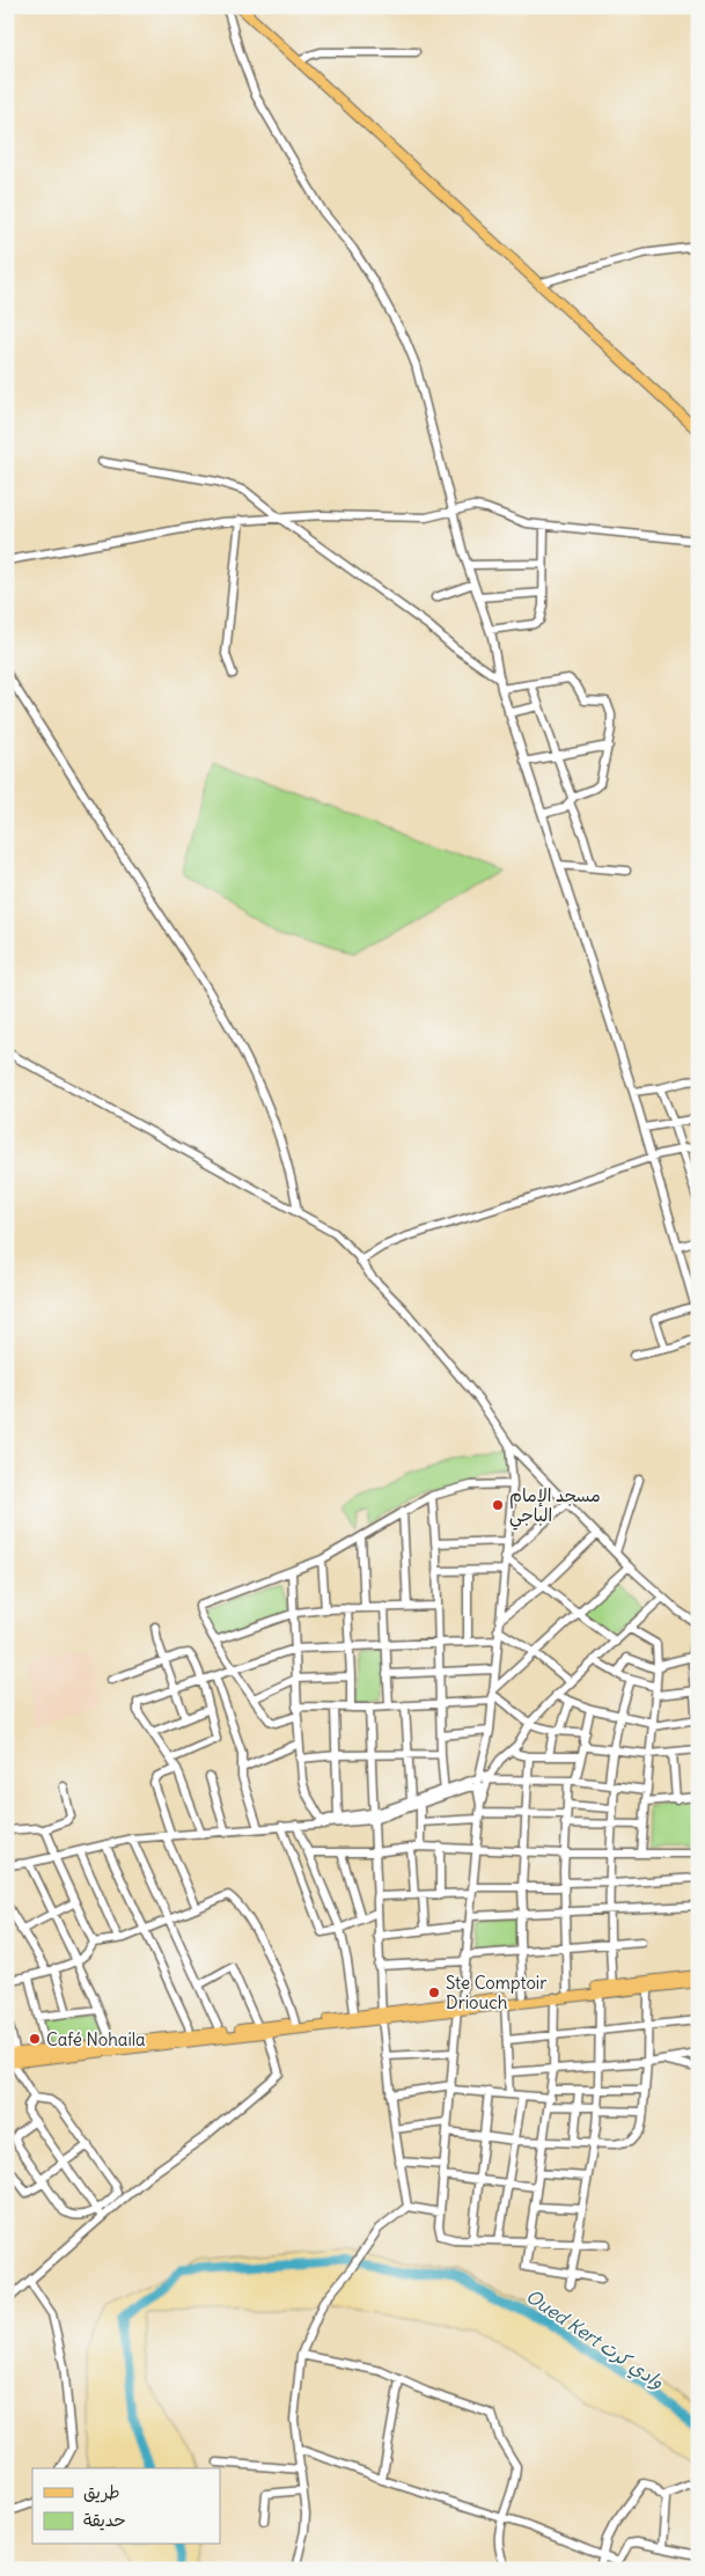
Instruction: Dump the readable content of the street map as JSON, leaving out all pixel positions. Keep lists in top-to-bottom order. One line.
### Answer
{"water":["Oued Kert وادي كرت"],"places":["مسجد الإمام الباجي","Ste Comptoir Driouch","Café Nohaila"],"legend":["طريق","حديقة"]}
